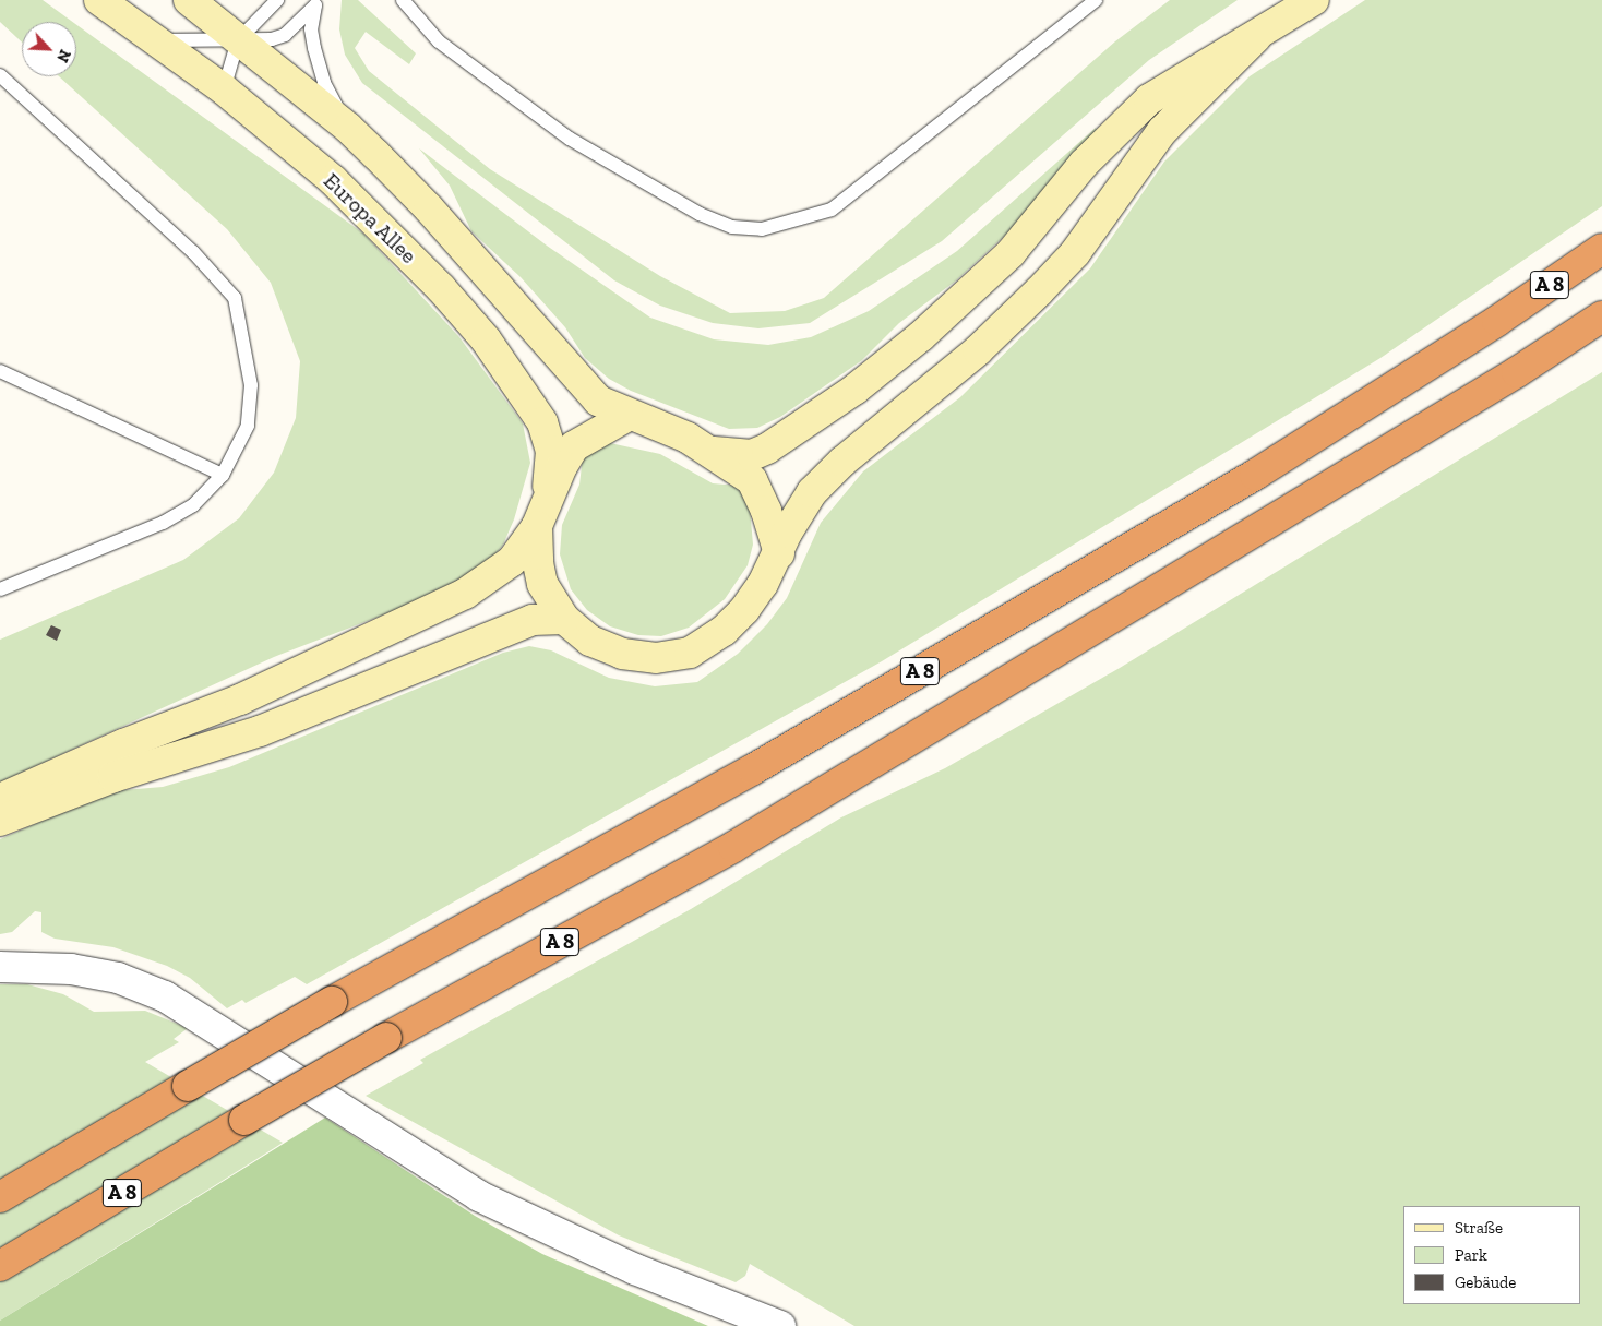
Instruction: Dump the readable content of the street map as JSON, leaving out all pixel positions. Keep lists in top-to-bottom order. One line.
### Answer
{"streets":{"highway":["A 8"],"main road":["Europa Allee"]},"legend":["Straße","Park","Gebäude"],"north":"bottom right"}
